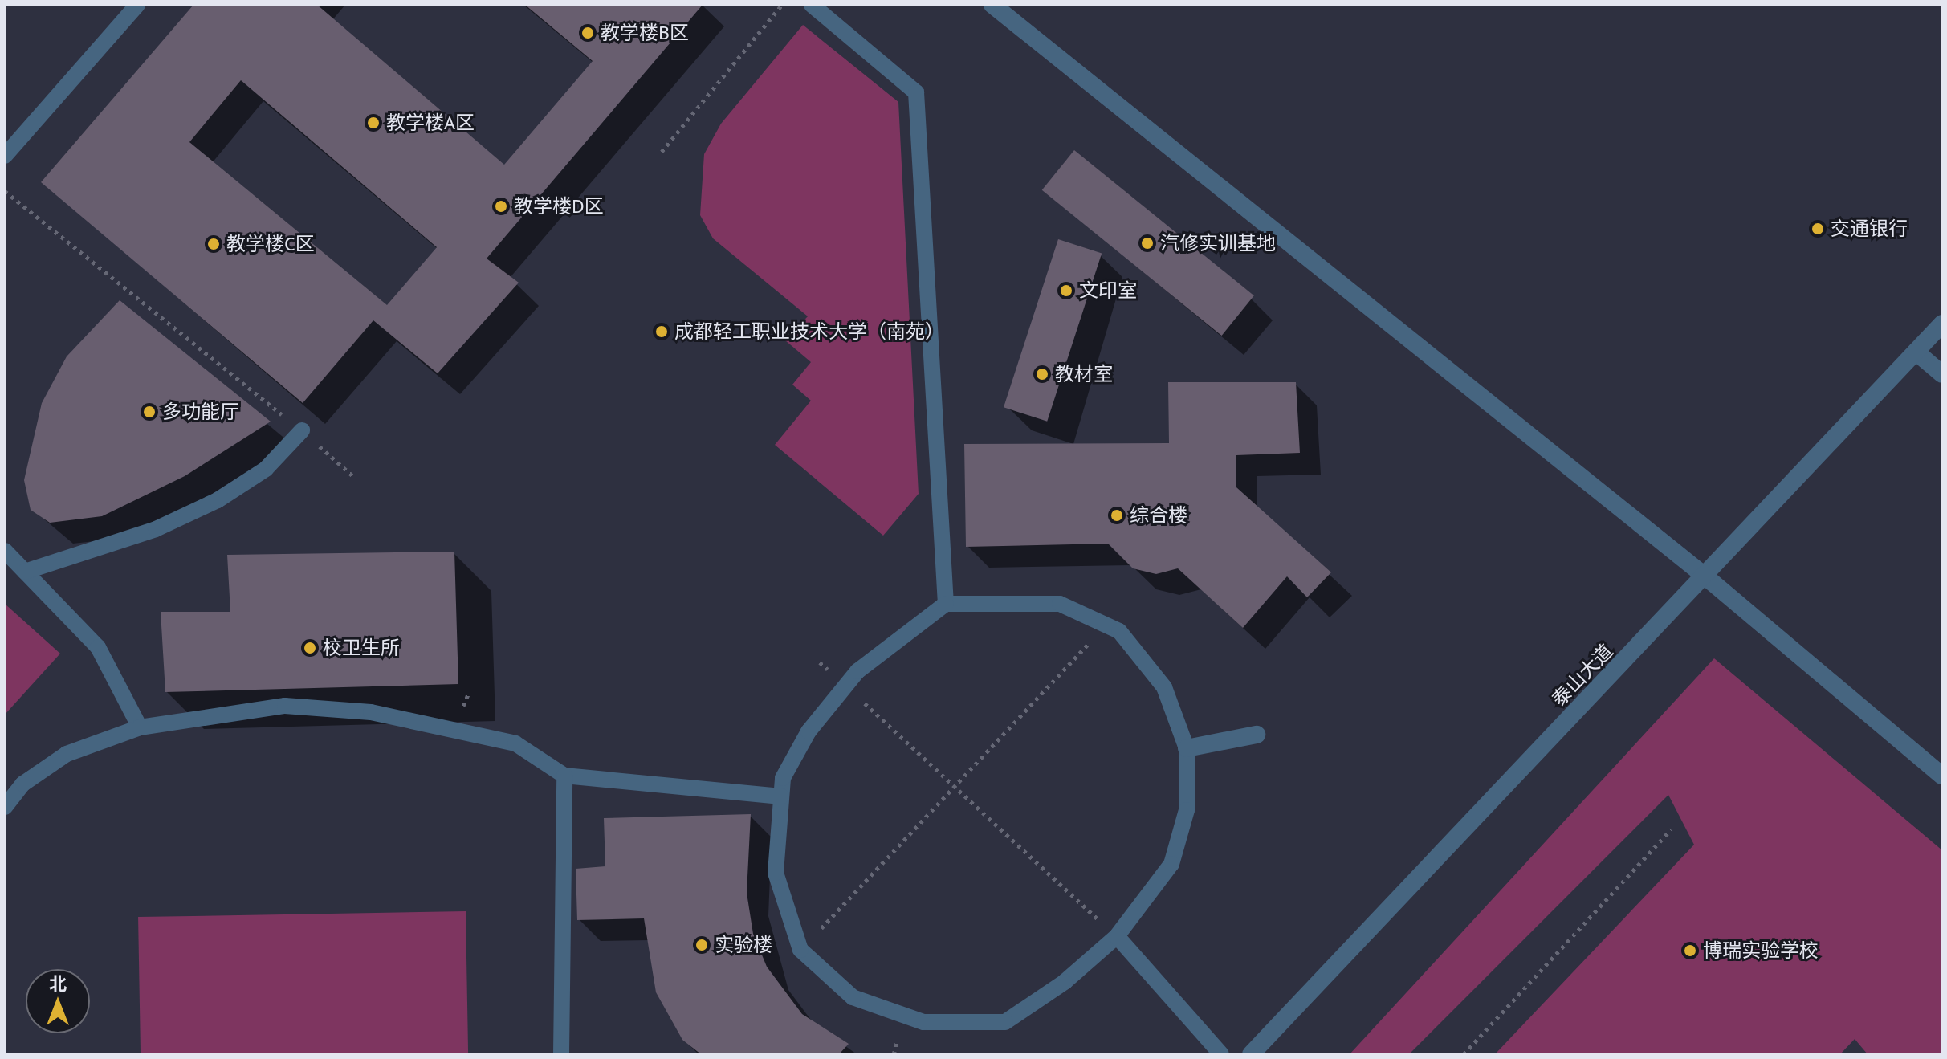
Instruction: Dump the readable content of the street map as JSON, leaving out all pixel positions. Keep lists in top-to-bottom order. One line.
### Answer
{"streets":{"street":["泰山大道"]},"places":["教学楼B区","教学楼A区","教学楼D区","交通银行","汽修实训基地","教学楼C区","文印室","成都轻工职业技术大学（南苑）","教材室","多功能厅","综合楼","校卫生所","实验楼","博瑞实验学校"],"north":"top"}
